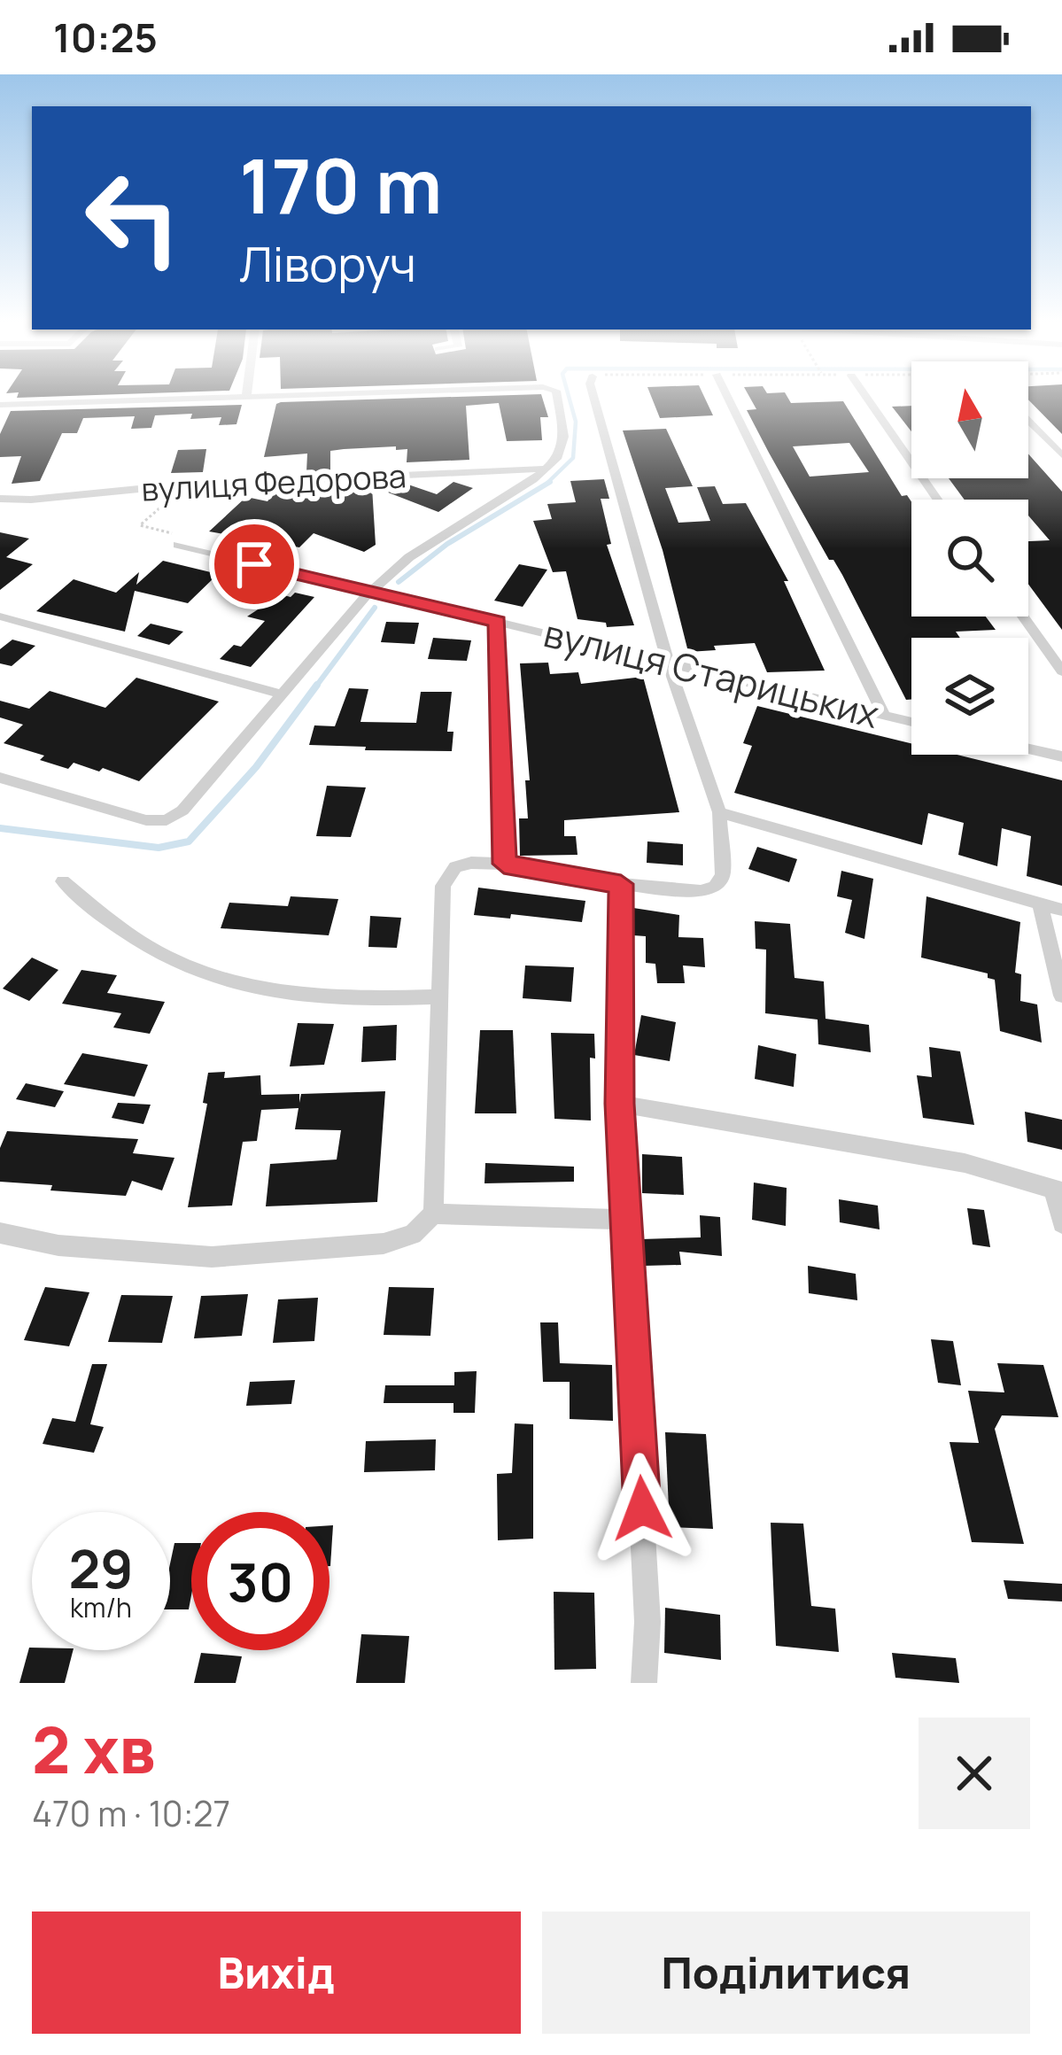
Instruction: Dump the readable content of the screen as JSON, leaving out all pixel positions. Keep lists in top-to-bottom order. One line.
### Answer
{"streets":{"street":["вулиця Федорова","вулиця Старицьких"]},"crossings":[["вулиця Федорова","вулиця Старицьких"]],"north":"top","page":{"status":"10:25","turn":["170 m","Ліворуч"],"speed":"29 km/h","limit":"30","heading":["2 хв","470 m · 10:27"],"buttons":["Вихід","Поділитися"]}}
